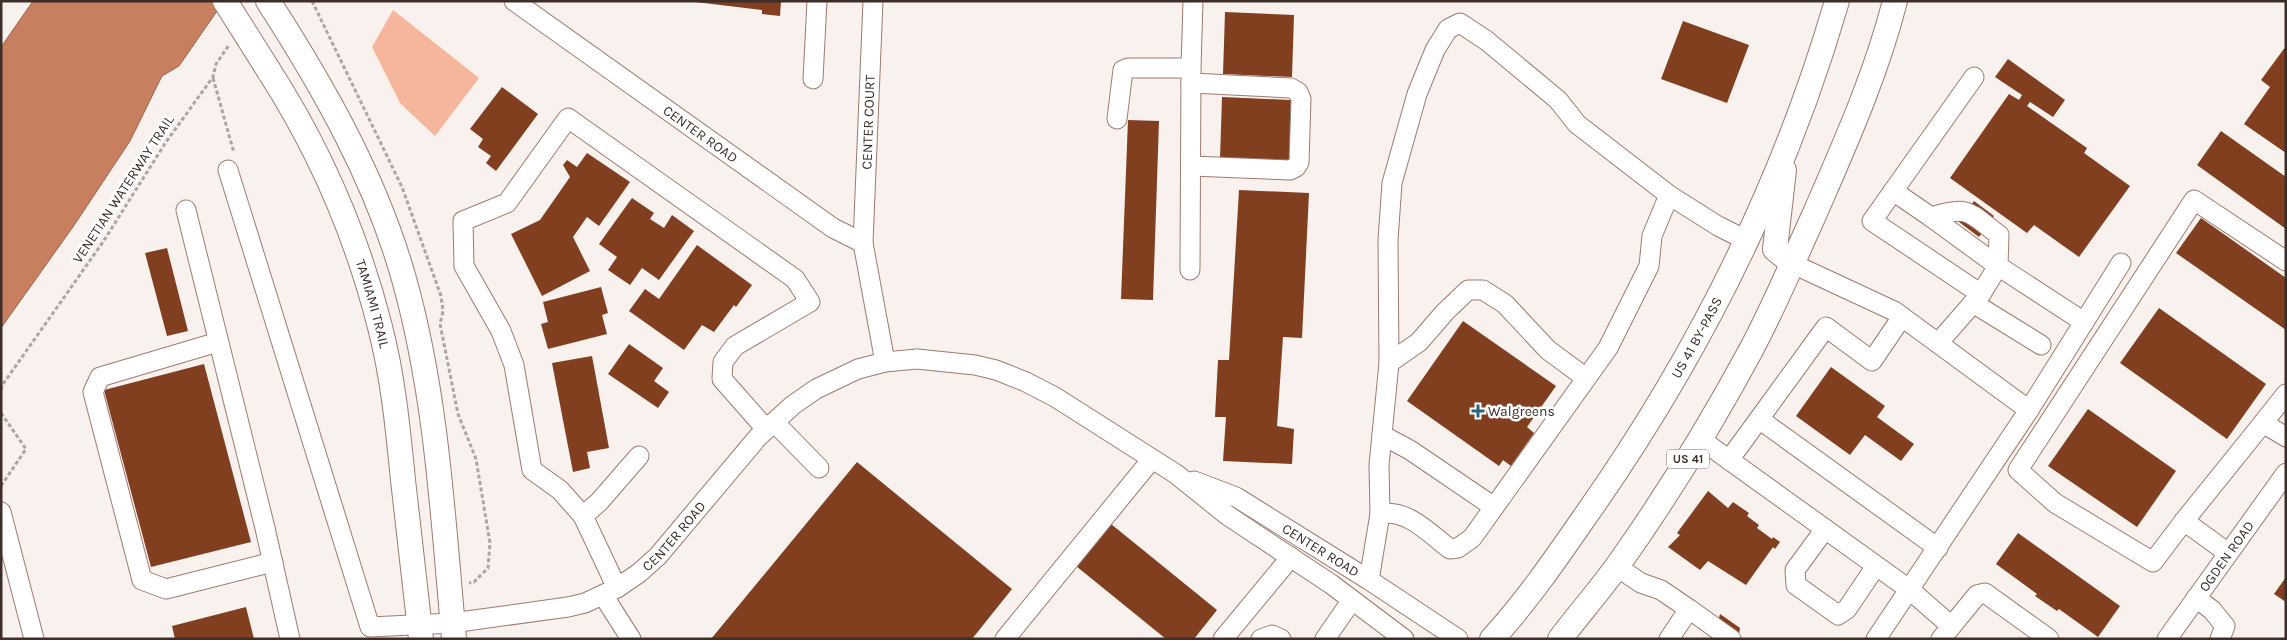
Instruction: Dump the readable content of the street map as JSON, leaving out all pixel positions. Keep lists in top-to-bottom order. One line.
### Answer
{"streets":{"main road":["TAMIAMI TRAIL","US 41 BY-PASS","US 41"],"street":["CENTER COURT","CENTER ROAD","OGDEN ROAD"],"path":["VENETIAN WATERWAY TRAIL"]},"crossings":[["CENTER COURT","CENTER ROAD"],["CENTER ROAD","TAMIAMI TRAIL"]],"places":{"health":["Walgreens"]}}
